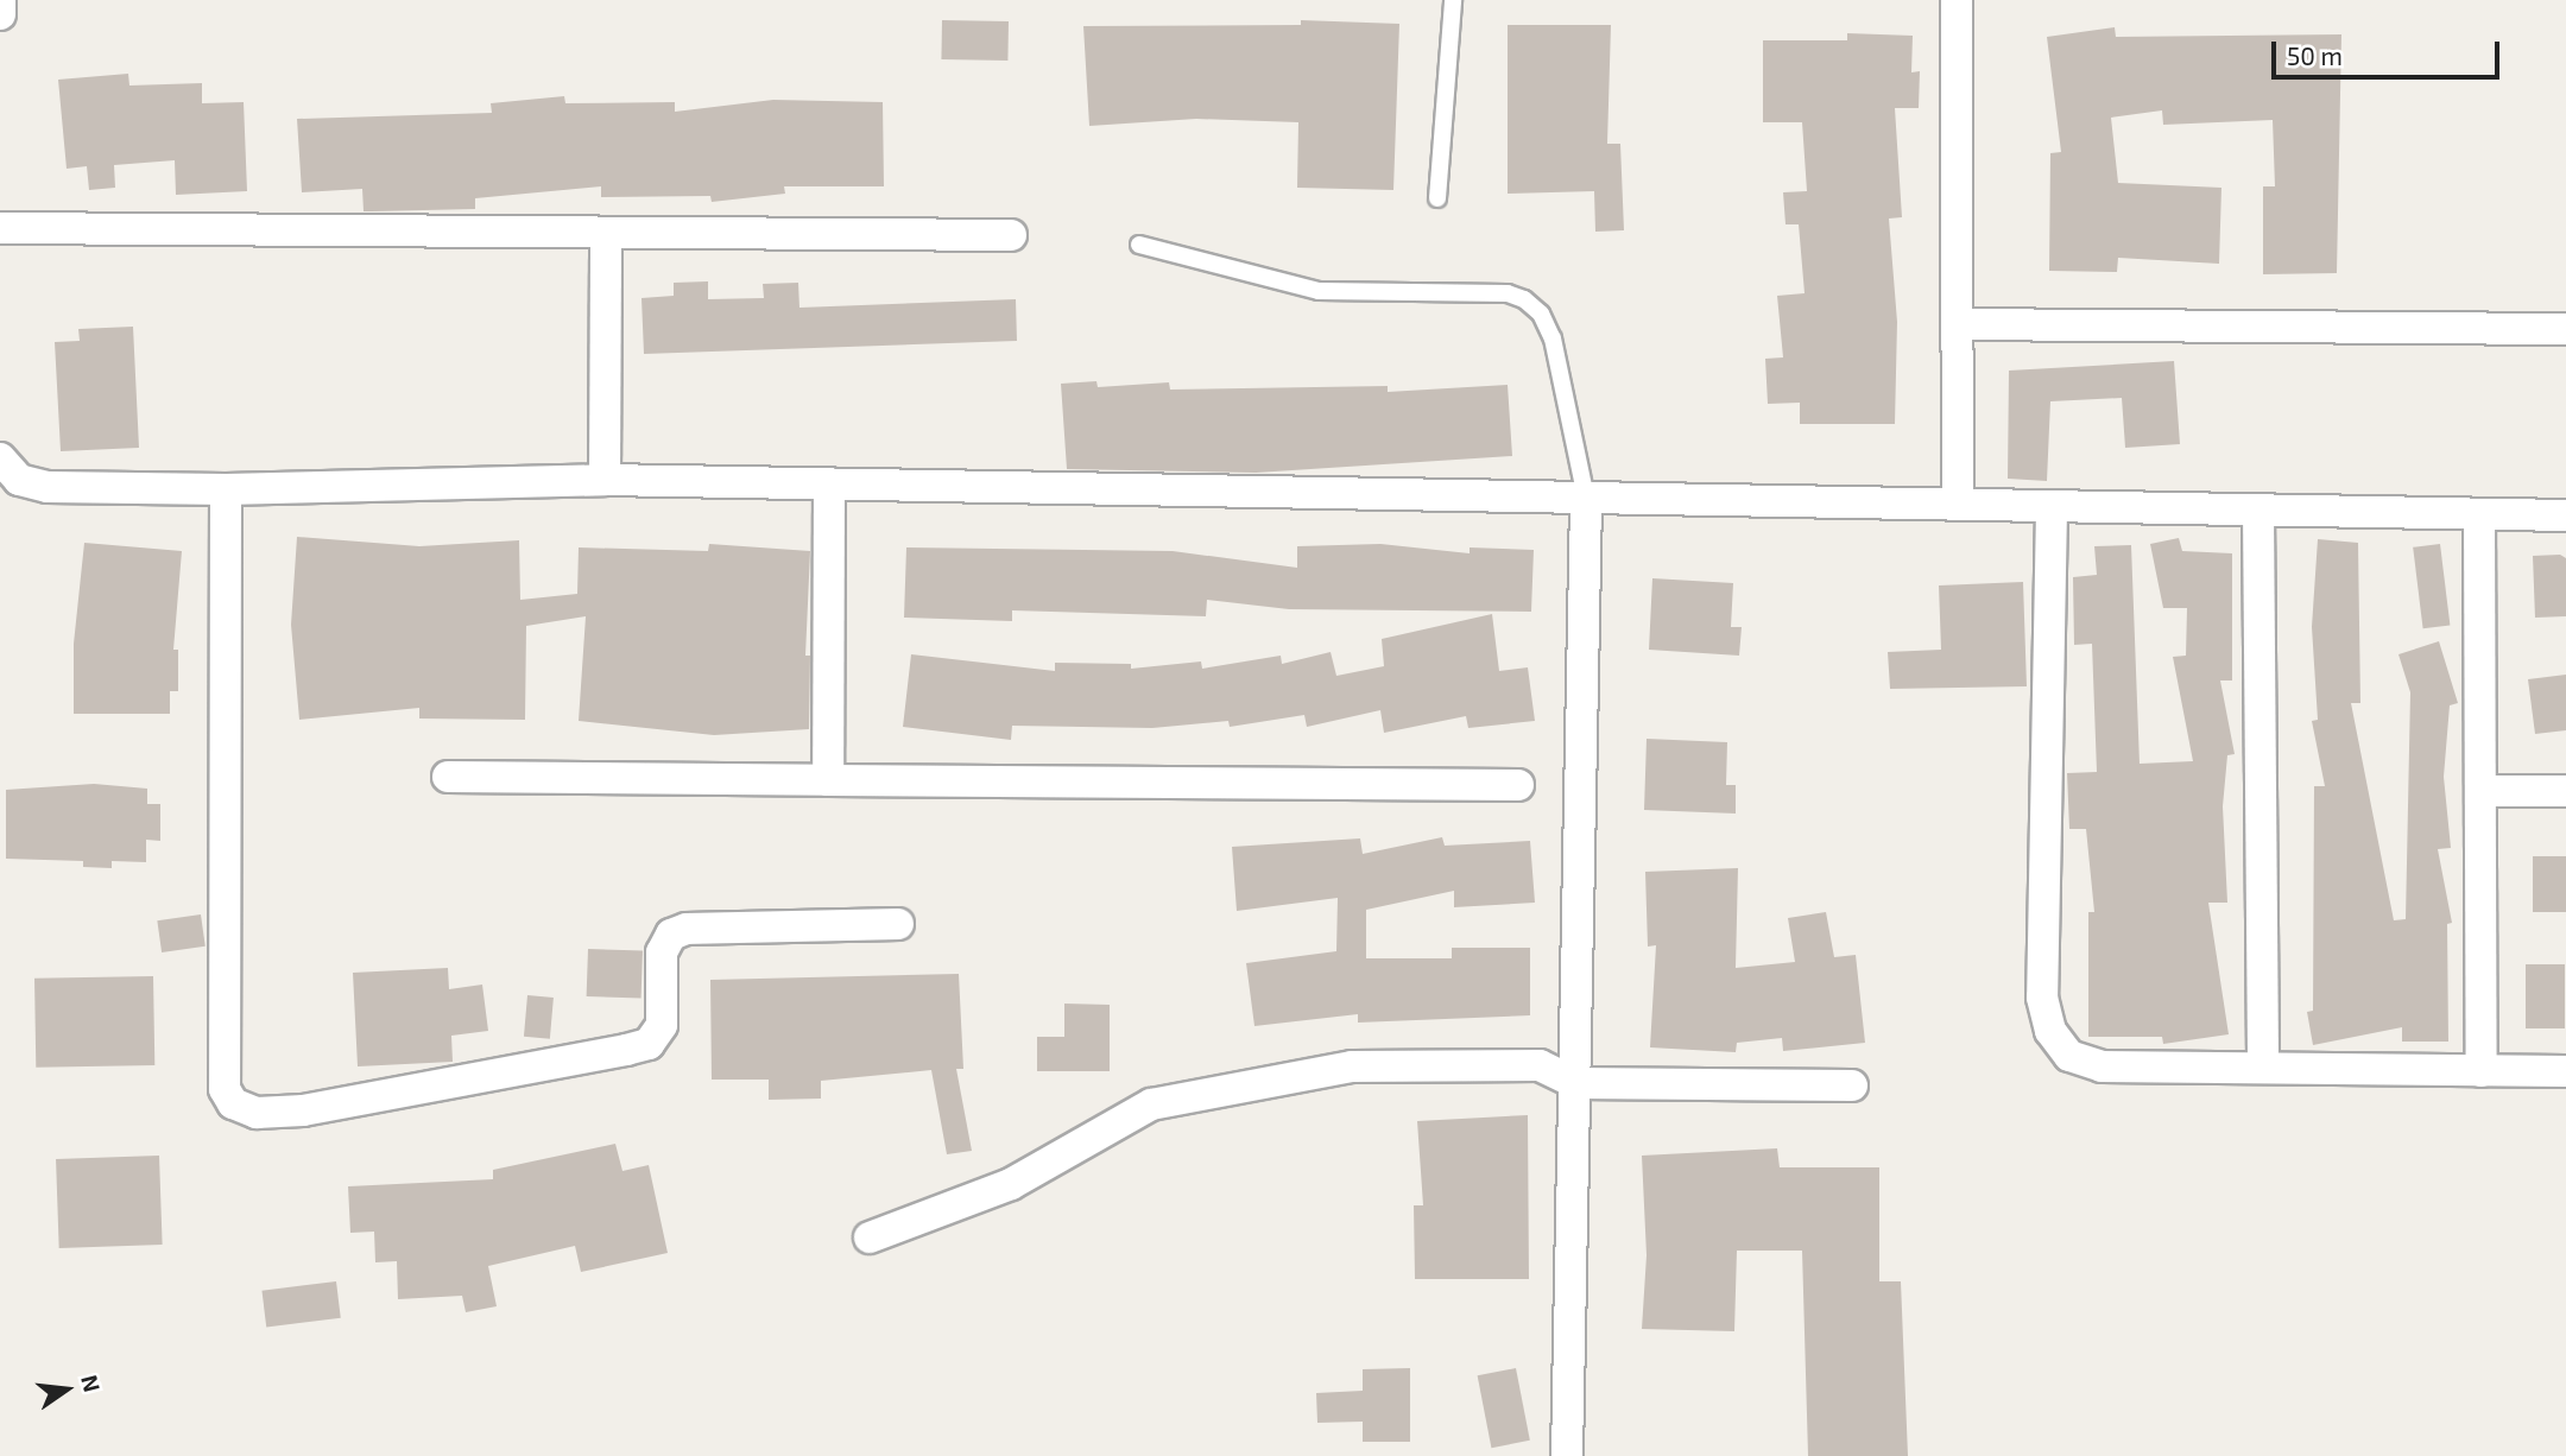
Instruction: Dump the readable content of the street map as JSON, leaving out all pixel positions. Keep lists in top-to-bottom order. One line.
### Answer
{"scale_bar":"50 m","north":"right"}
